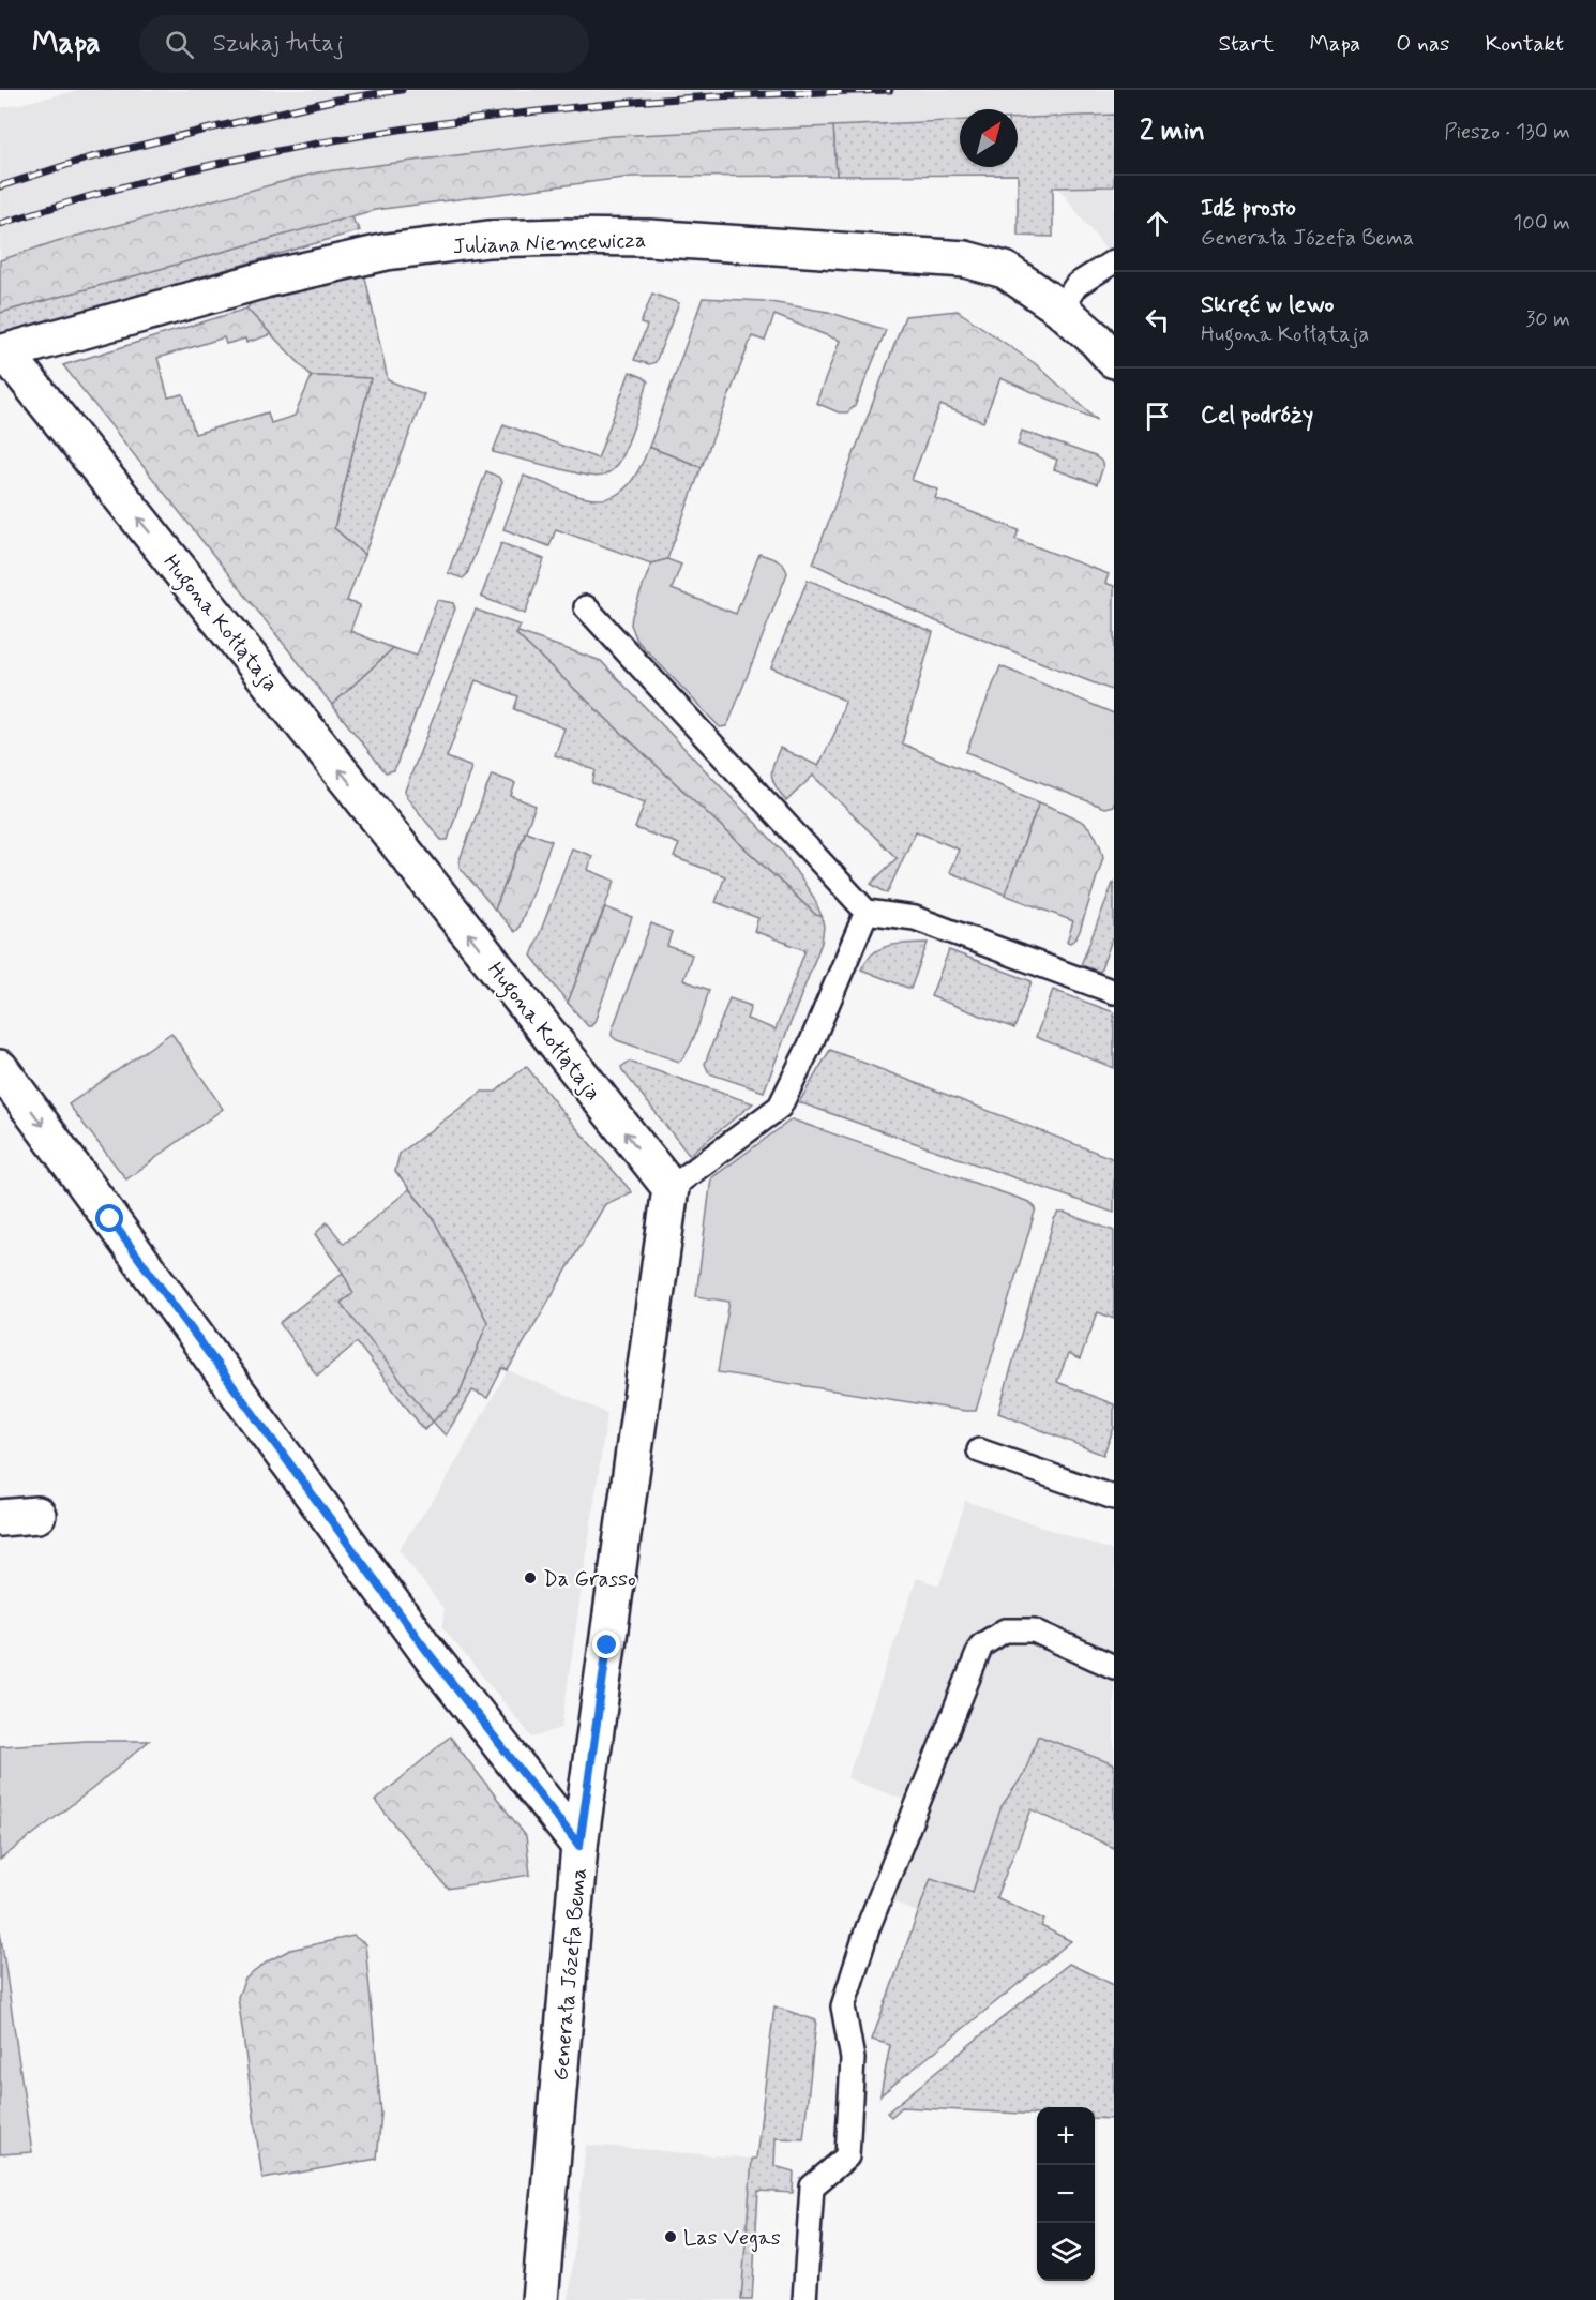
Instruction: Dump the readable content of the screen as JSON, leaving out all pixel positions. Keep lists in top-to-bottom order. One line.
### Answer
{"streets":{"street":["Juliana Niemcewicza","Hugona Kołłątaja","Generała Józefa Bema"]},"crossings":[["Juliana Niemcewicza","Hugona Kołłątaja"]],"one_way":["Hugona Kołłątaja","Generała Józefa Bema"],"places":["Da Grasso","Las Vegas"],"north":"top right","page":{"header":"Mapa","search":"Szukaj tutaj","nav":["Start","Mapa","O nas","Kontakt"],"heading":["2 min","Pieszo · 130 m"],"list":[["Idź prosto","Generała Józefa Bema","100 m"],["Skręć w lewo","Hugona Kołłątaja","30 m"],"Cel podróży"],"map_buttons":["+","−"]}}
